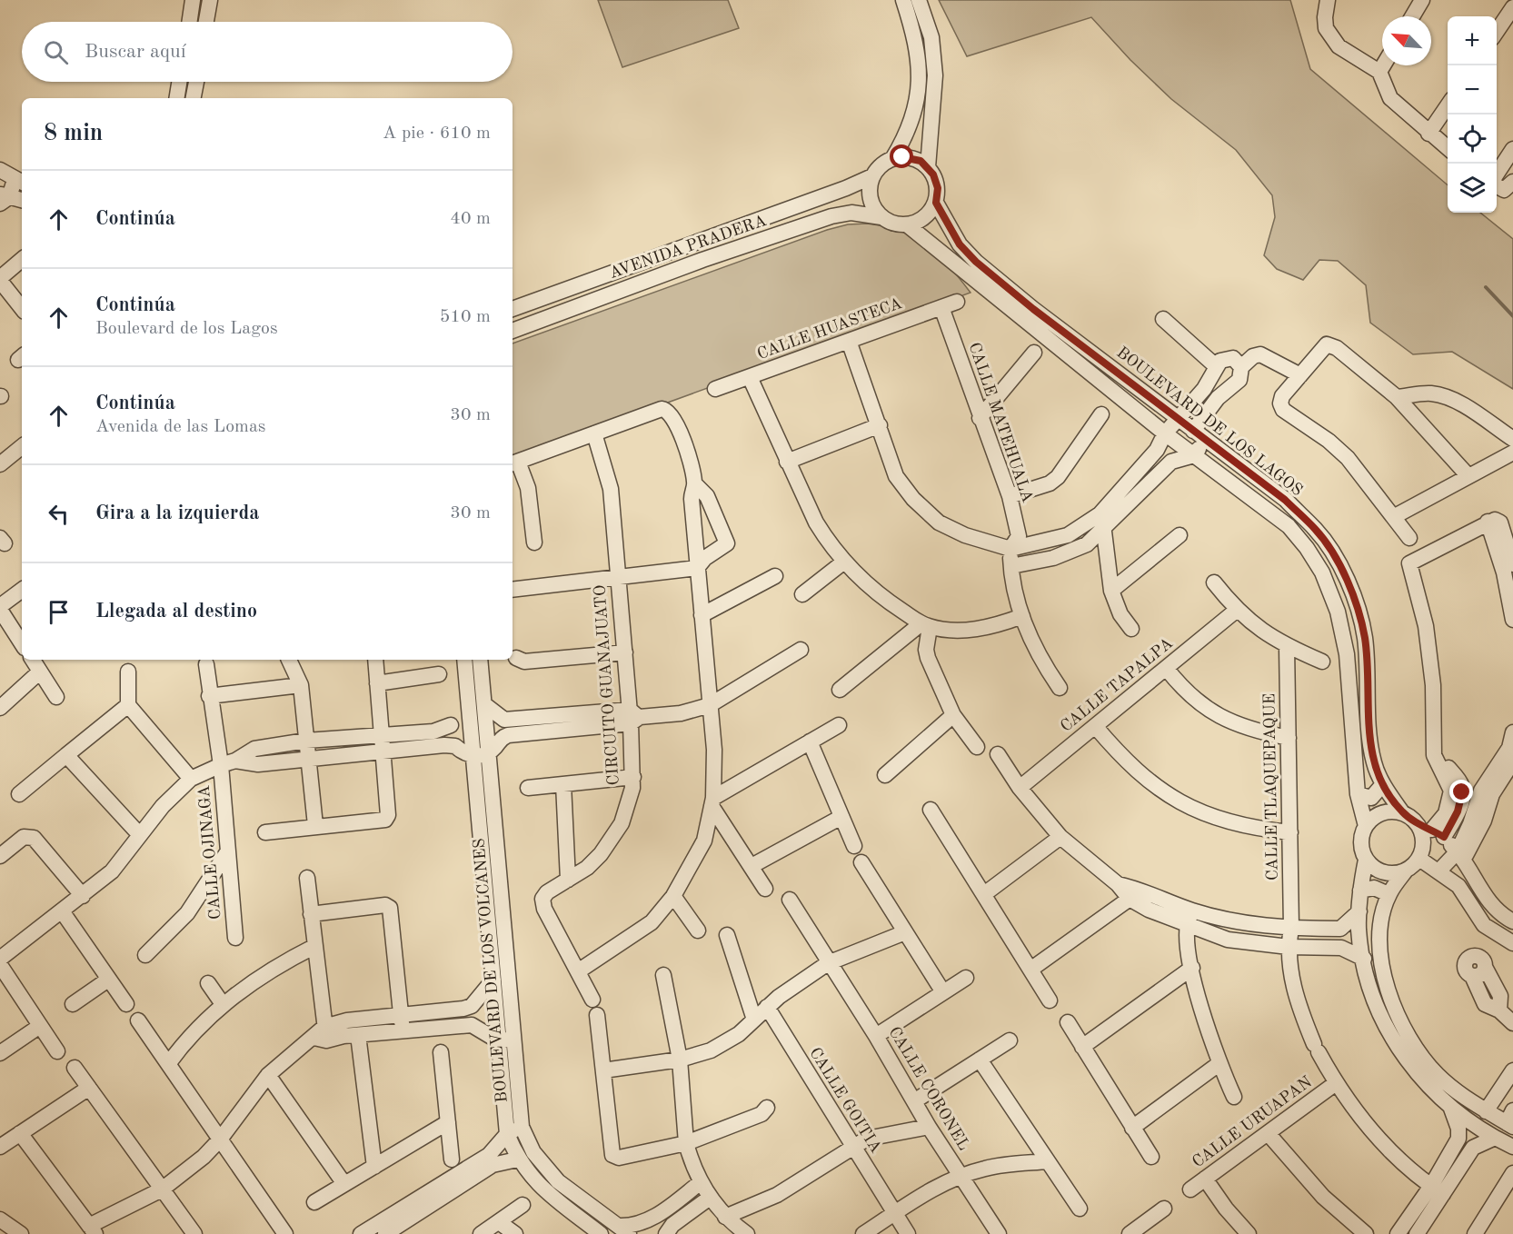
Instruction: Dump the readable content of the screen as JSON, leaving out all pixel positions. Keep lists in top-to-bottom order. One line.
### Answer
{"streets":{"street":["AVENIDA PRADERA","CALLE HUASTECA","BOULEVARD DE LOS LAGOS","CALLE MATEHUALA","CIRCUITO GUANAJUATO","CALLE TAPALPA","CALLE TLAQUEPAQUE","CALLE OJINAGA","BOULEVARD DE LOS VOLCANES","CALLE CORONEL","CALLE GOITIA","CALLE URUAPAN"]},"crossings":[["AVENIDA PRADERA","BOULEVARD DE LOS LAGOS"],["CALLE HUASTECA","CALLE MATEHUALA"],["CALLE TLAQUEPAQUE","CALLE URUAPAN"]],"north":"top left","page":{"map_buttons":["+","−"],"search":"Buscar aquí","heading":["8 min","A pie · 610 m"],"list":[["Continúa","40 m"],["Continúa","Boulevard de los Lagos","510 m"],["Continúa","Avenida de las Lomas","30 m"],["Gira a la izquierda","30 m"],"Llegada al destino"]}}
